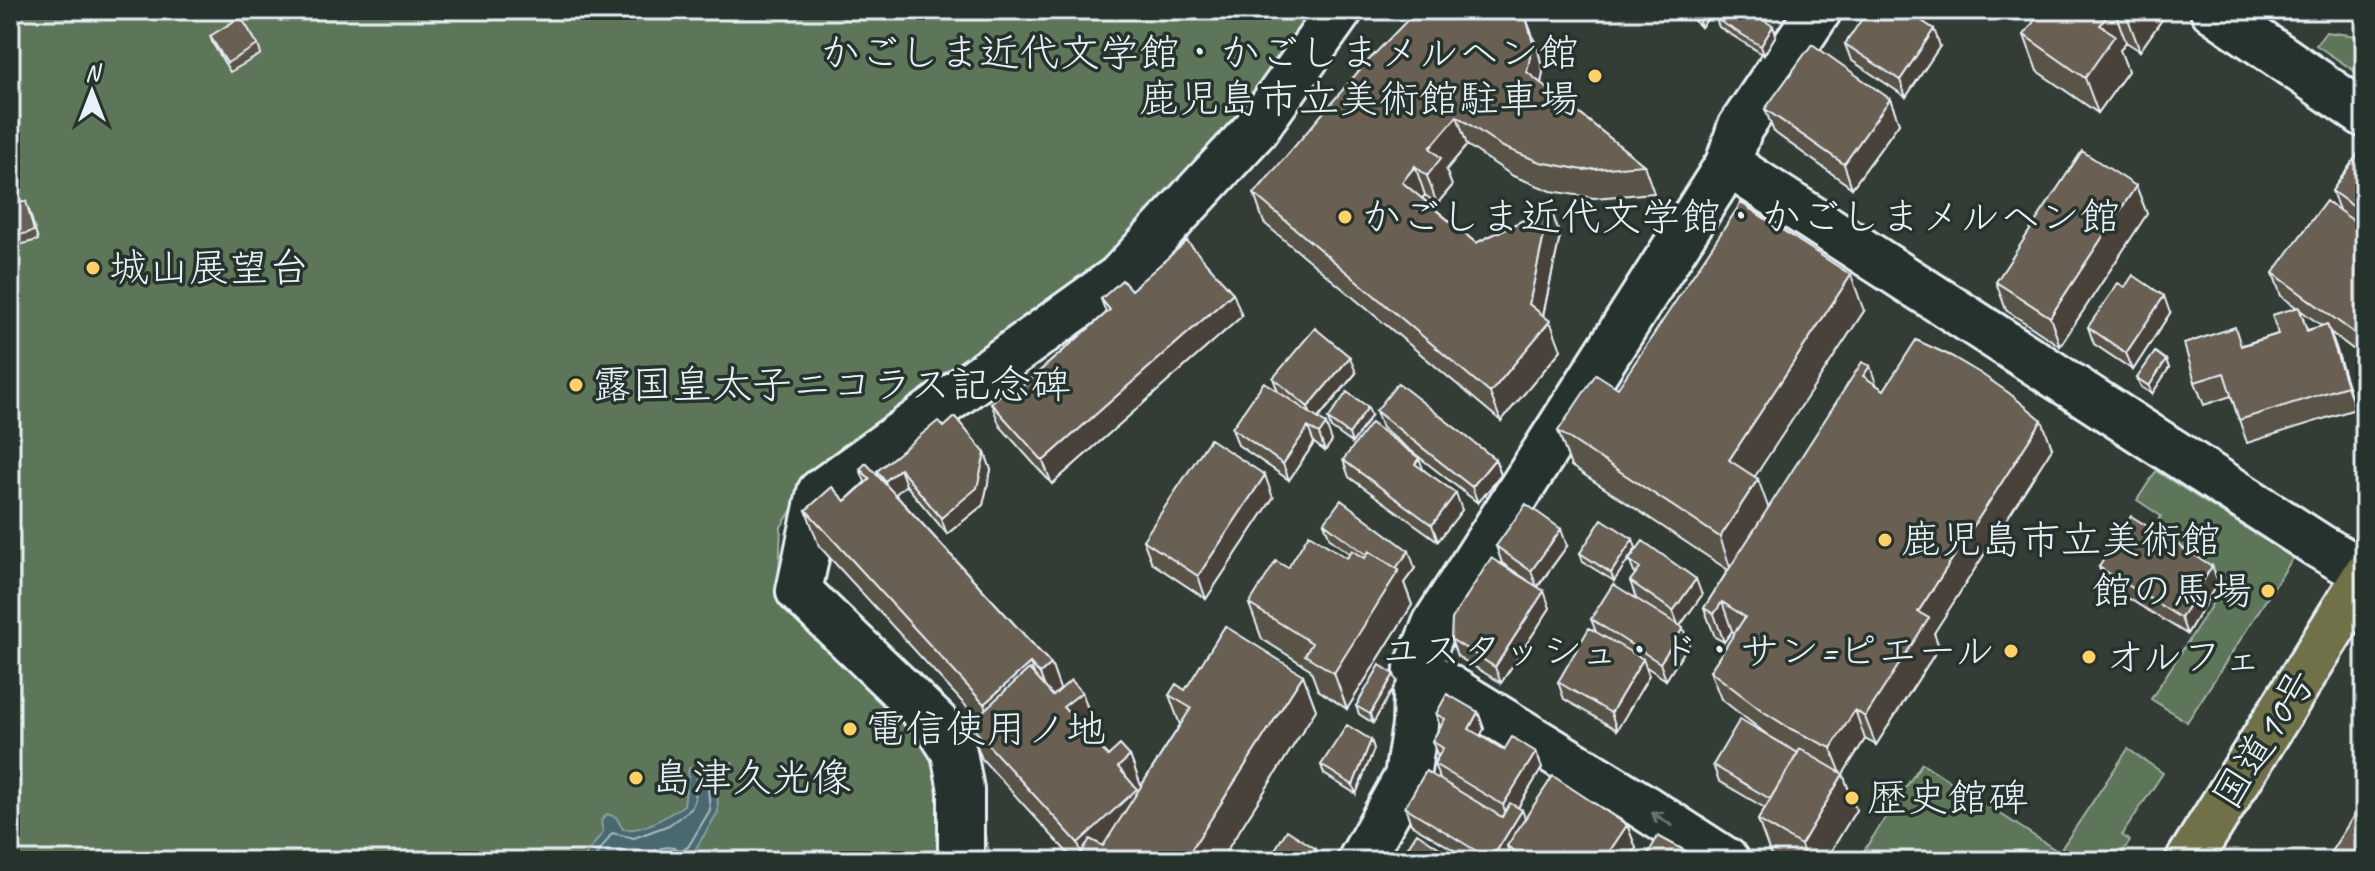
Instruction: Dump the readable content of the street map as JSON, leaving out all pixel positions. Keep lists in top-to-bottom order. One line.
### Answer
{"streets":{"highway":["国道10号"]},"places":["かごしま近代文学館・かごしまメルヘン館 鹿児島市立美術館駐車場","かごしま近代文学館・かごしまメルヘン館","城山展望台","露国皇太子ニコラス記念碑","鹿児島市立美術館","館の馬場","ユスタッシュ・ド・サン=ピエール","オルフェ","電信使用ノ地","島津久光像","歴史館碑"],"north":"top"}
